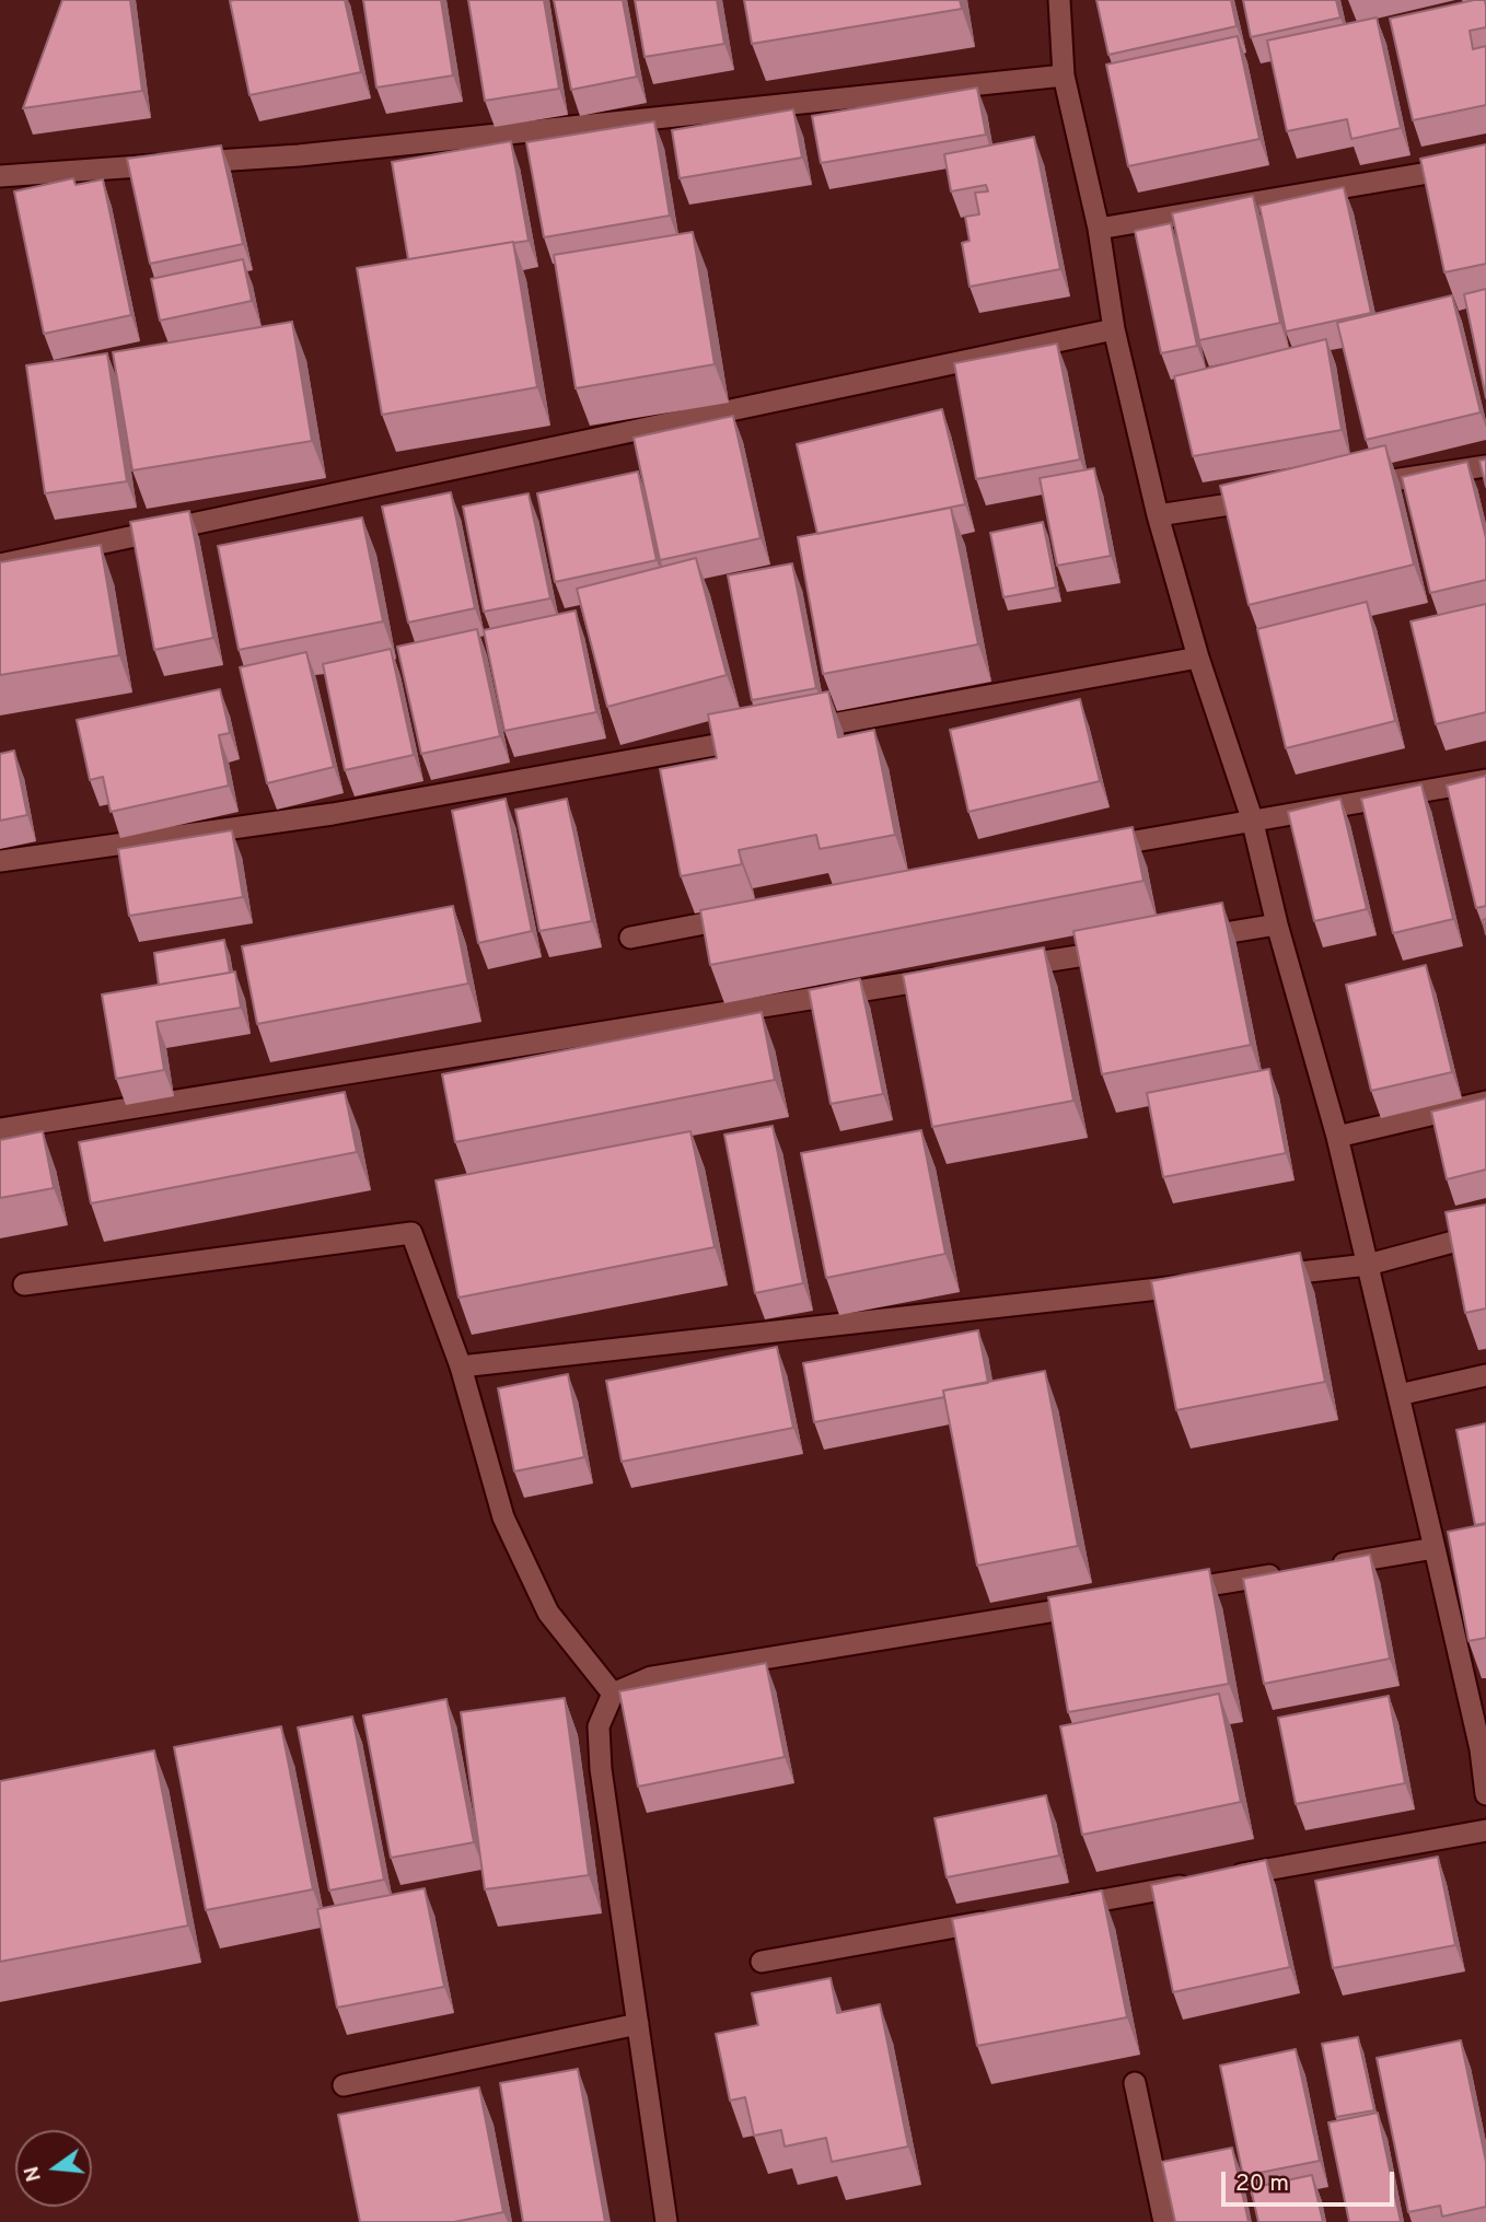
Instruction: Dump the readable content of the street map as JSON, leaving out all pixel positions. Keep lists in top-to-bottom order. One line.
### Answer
{"scale_bar":"20 m","north":"left"}
